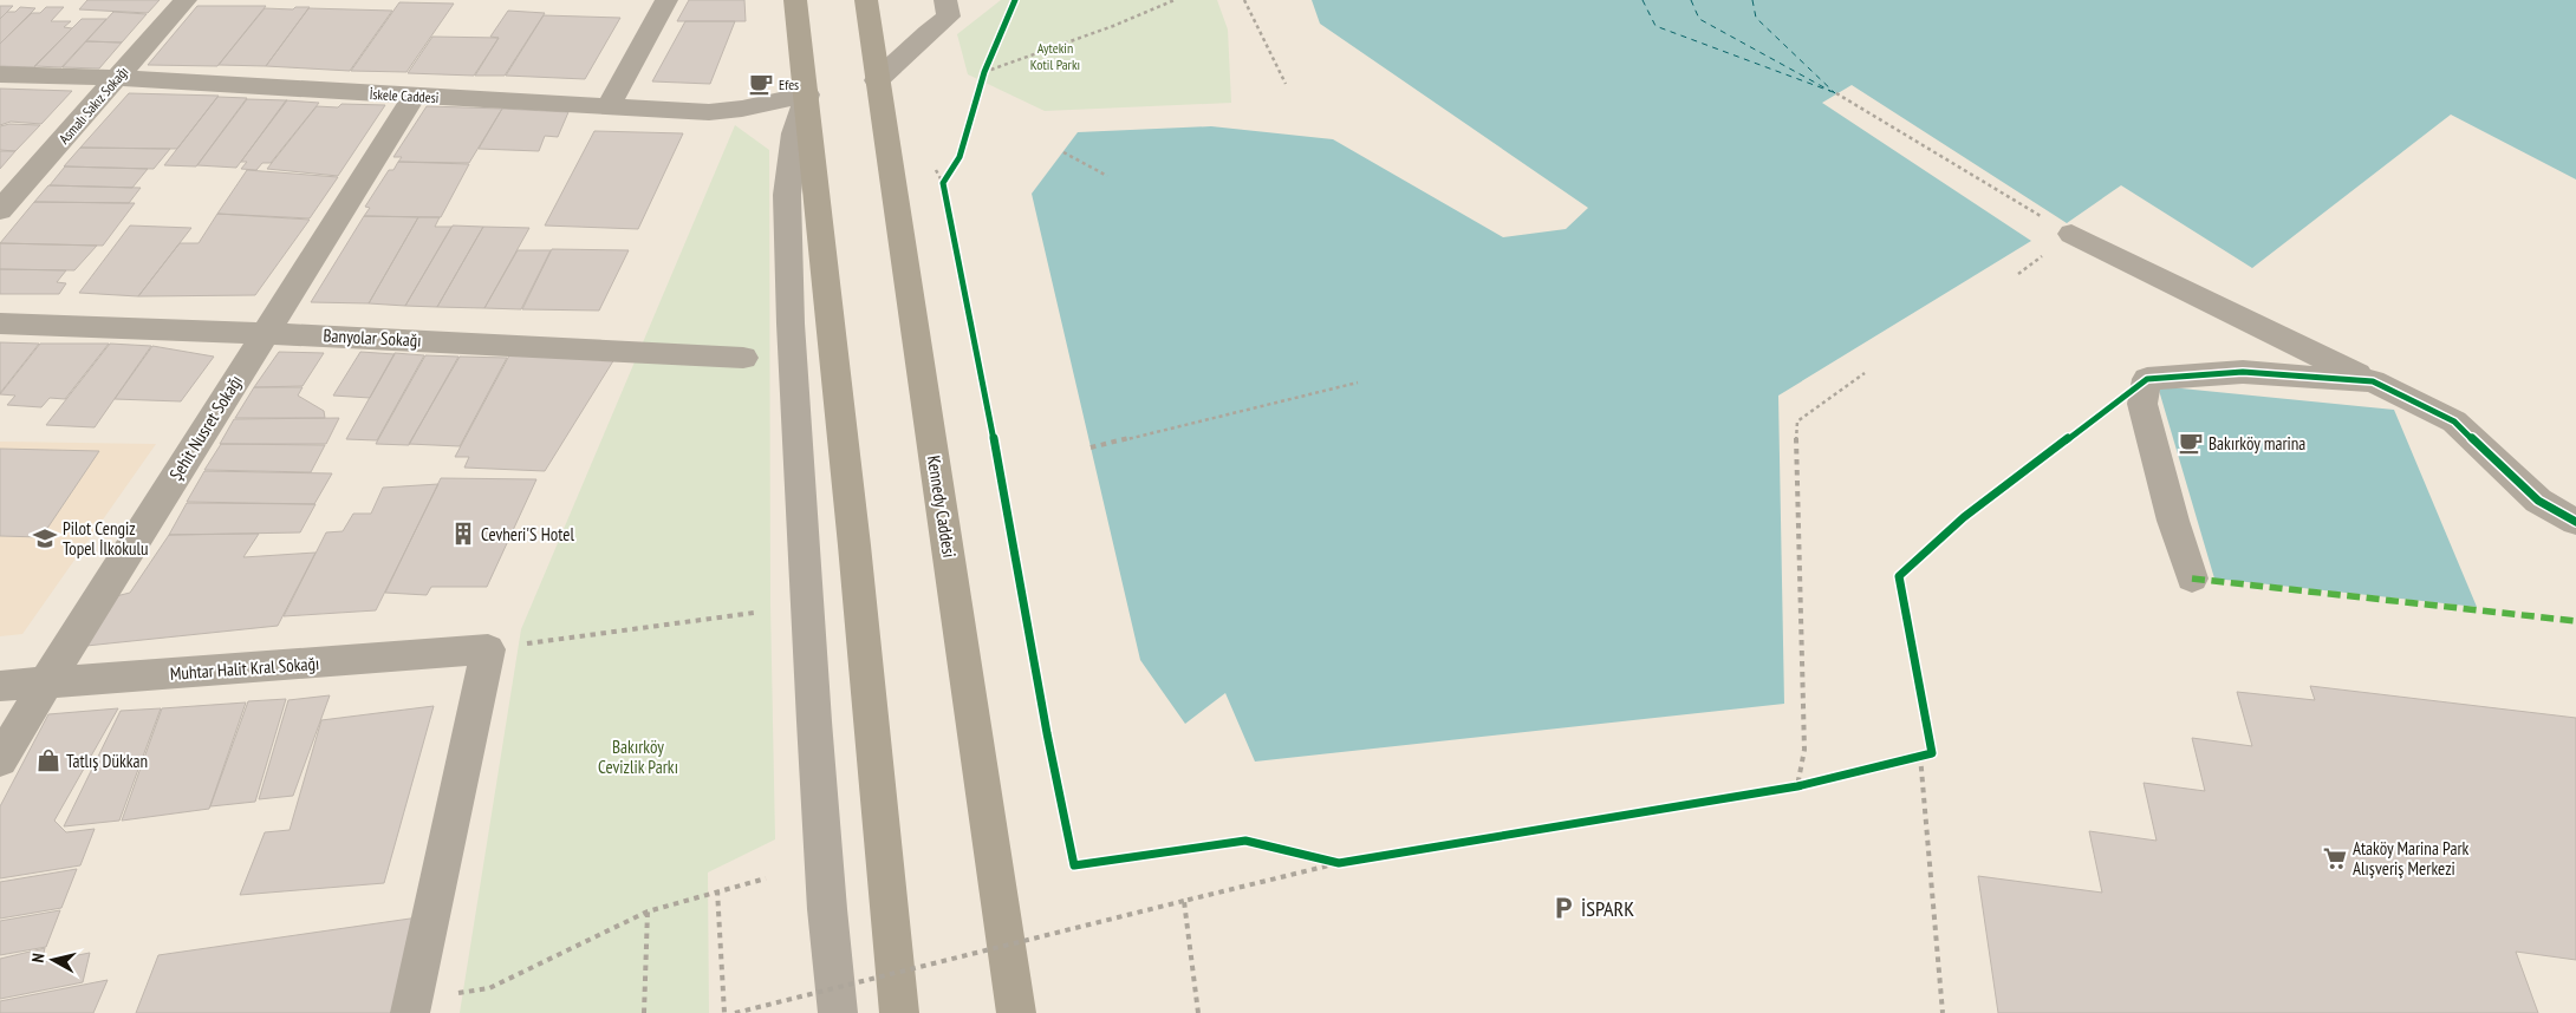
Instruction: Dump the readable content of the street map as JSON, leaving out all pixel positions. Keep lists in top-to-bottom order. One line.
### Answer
{"streets":{"highway":["Kennedy Caddesi"],"street":["İskele Caddesi","Asmalı Sakız Sokağı","Banyolar Sokağı","Şehit Nusret Sokağı","Muhtar Halit Kral Sokağı"]},"crossings":[["İskele Caddesi","Asmalı Sakız Sokağı"],["İskele Caddesi","Şehit Nusret Sokağı"],["Banyolar Sokağı","Şehit Nusret Sokağı"],["Şehit Nusret Sokağı","Muhtar Halit Kral Sokağı"]],"parks":["Aytekin Kotil Parkı","Bakırköy Cevizlik Parkı"],"places":{"cafe":["Efes","Bakırköy marina"],"building":["Cevheri'S Hotel"],"school or university":["Pilot Cengiz Topel İlkokulu"],"shop":["Tatlış Dükkan"],"supermarket":["Ataköy Marina Park Alışveriş Merkezi"],"parking":["İSPARK"]},"north":"left"}
